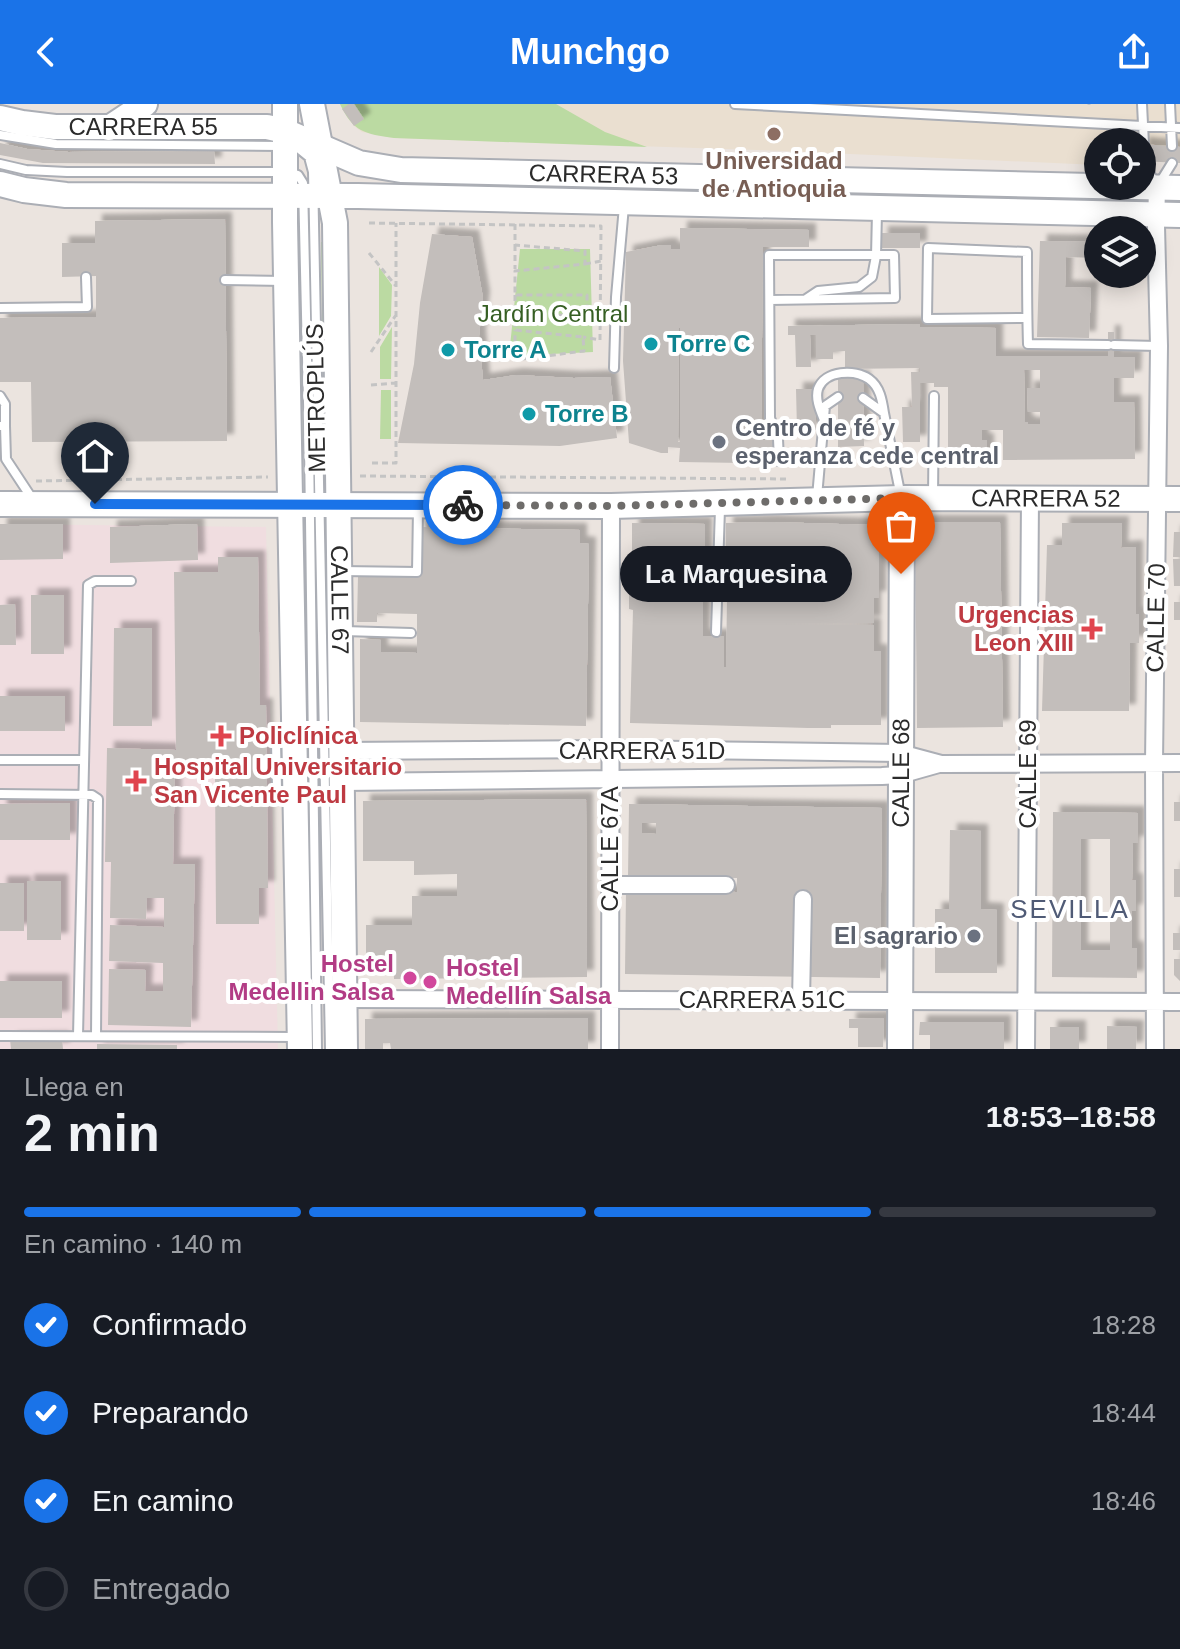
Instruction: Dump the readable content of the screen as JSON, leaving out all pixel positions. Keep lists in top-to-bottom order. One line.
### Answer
{"streets":{"main road":["CARRERA 55","CARRERA 53","CARRERA 52","CALLE 67","CALLE 68"],"street":["CALLE 70","CARRERA 51D","CALLE 69","CALLE 67A","CARRERA 51C"]},"crossings":[["CARRERA 55","CARRERA 53"],["CARRERA 55","CALLE 67"],["CARRERA 53","CALLE 67"],["CARRERA 53","CALLE 70"],["CARRERA 52","CALLE 67"],["CARRERA 52","CALLE 70"],["CARRERA 52","CALLE 68"],["CARRERA 52","CALLE 69"],["CARRERA 52","CALLE 67A"],["CALLE 67","CARRERA 51D"],["CALLE 67","CARRERA 51C"],["CALLE 70","CARRERA 51D"],["CALLE 70","CARRERA 51C"],["CARRERA 51D","CALLE 68"],["CARRERA 51D","CALLE 69"],["CARRERA 51D","CALLE 67A"],["CALLE 68","CARRERA 51C"],["CALLE 69","CARRERA 51C"],["CALLE 67A","CARRERA 51C"]],"districts":["SEVILLA"],"parks":["Jardín Central"],"places":{"other":["Universidad de Antioquia","Torre C","Torre A","Torre B","Centro de fé y esperanza cede central","La Marquesina","El sagrario","Hostel Medellin Salsa","Hostel Medellín Salsa"],"health":["Urgencias Leon XIII","Policlínica","Hospital Universitario San Vicente Paul"]},"page":{"header":"Munchgo","bubble":"La Marquesina","heading":["2 min","Llega en","18:53–18:58"],"bar":"En camino · 140 m","list":[["Confirmado","18:28"],["Preparando","18:44"],["En camino","18:46"],"Entregado"]}}
